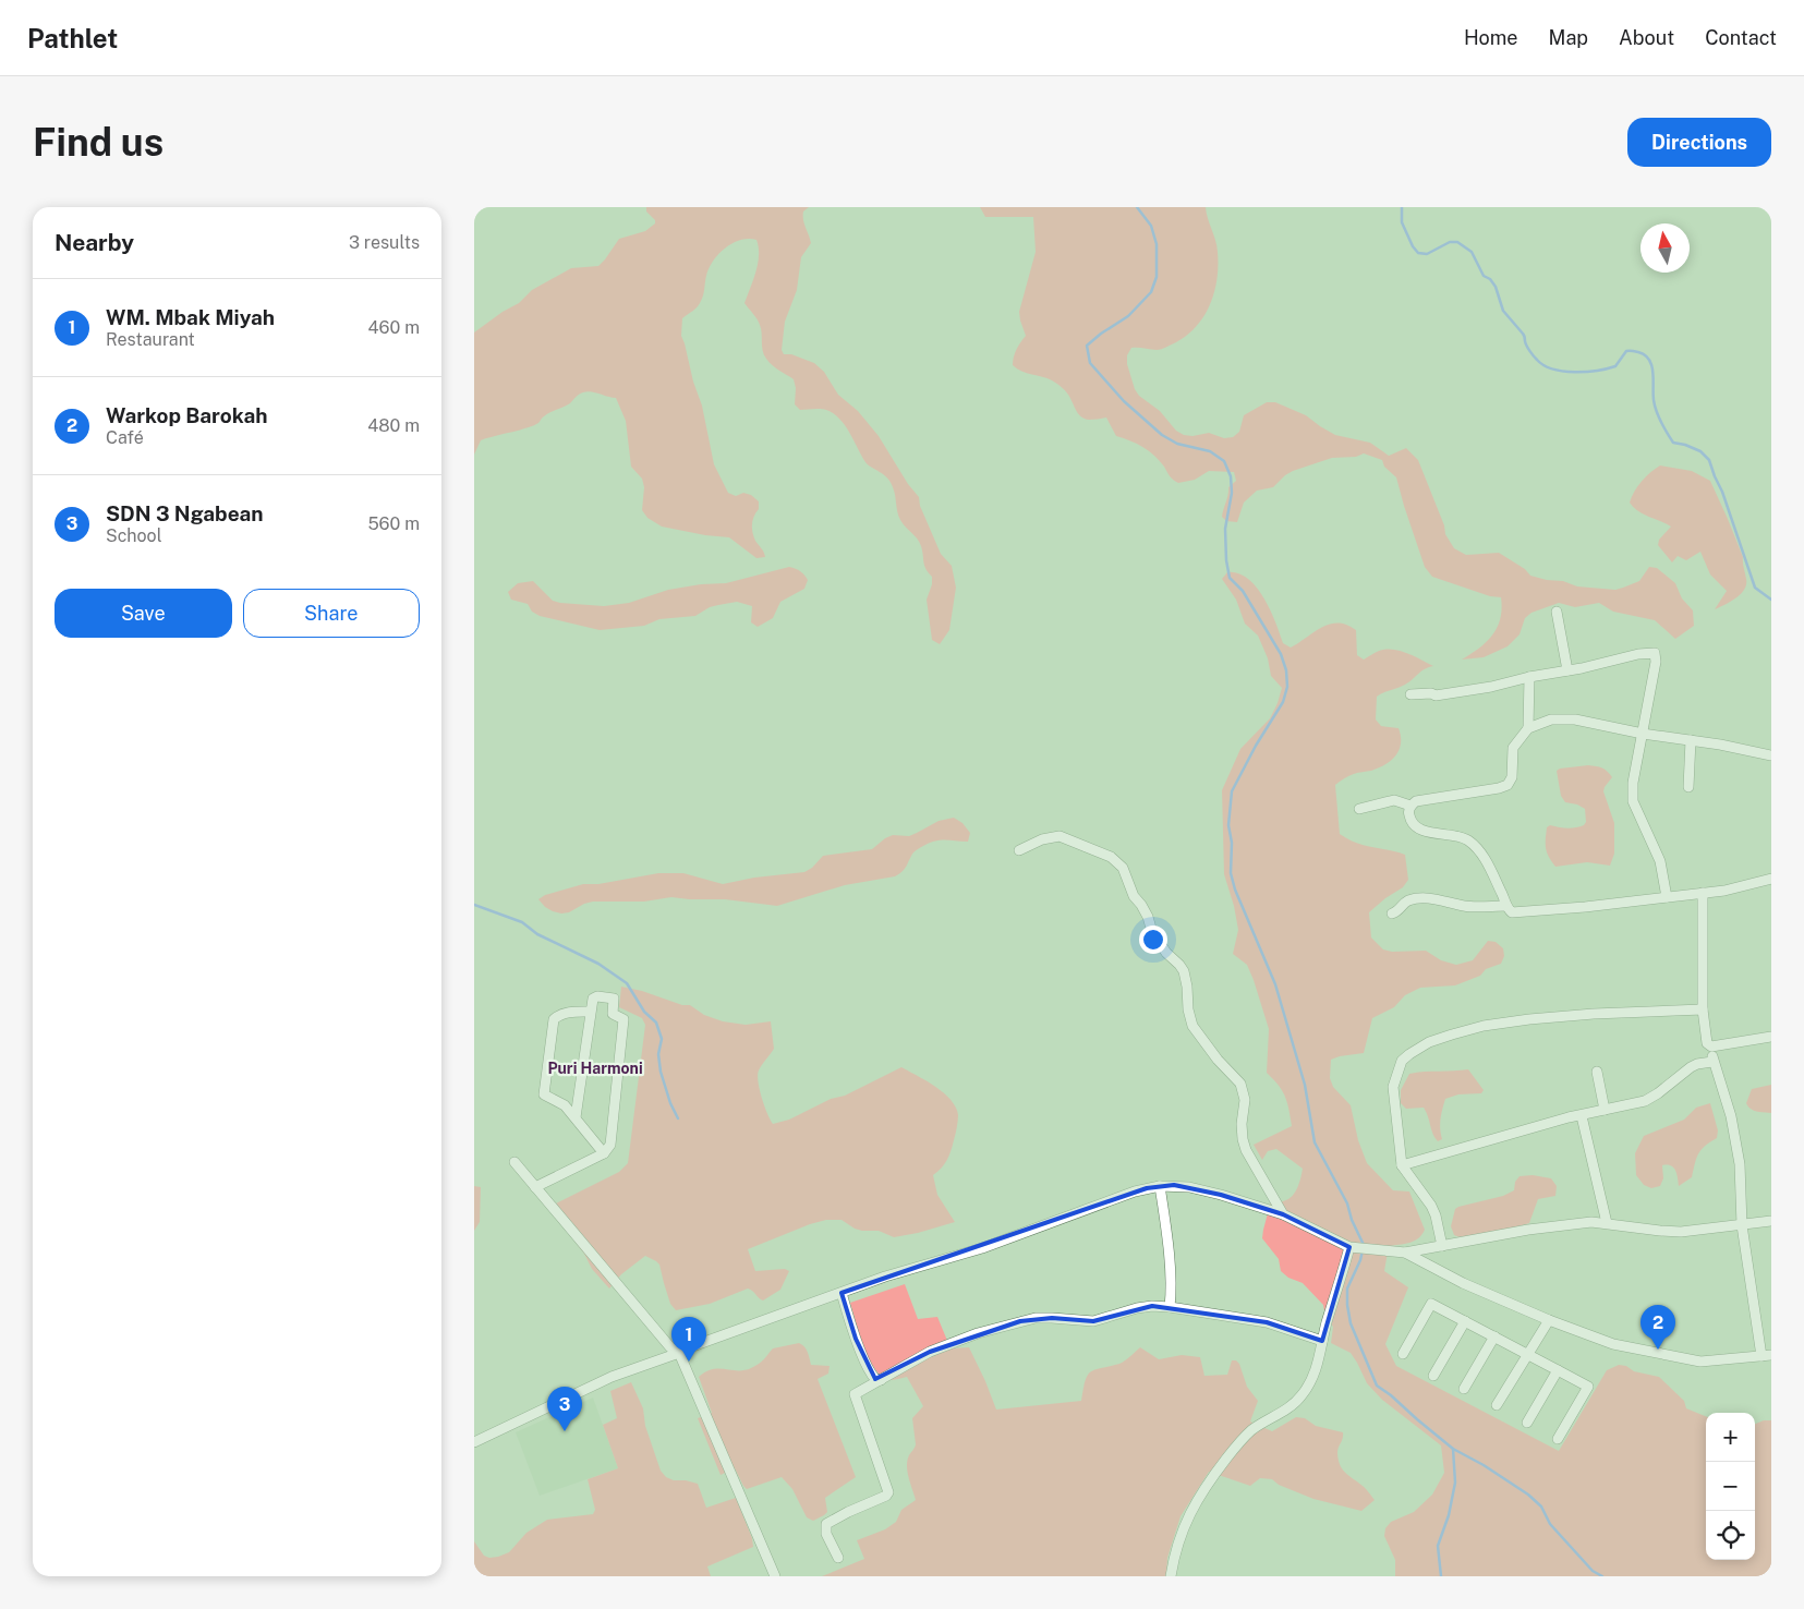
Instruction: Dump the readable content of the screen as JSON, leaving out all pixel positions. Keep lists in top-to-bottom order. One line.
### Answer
{"districts":["Puri Harmoni"],"north":"top","page":{"header":"Pathlet","nav":["Home","Map","About","Contact"],"buttons":["Directions",["Save","Share"]],"title":"Find us","heading":["Nearby","3 results"],"list":[{"mark":"1","name":"WM. Mbak Miyah","note":"Restaurant","value":"460 m"},{"mark":"2","name":"Warkop Barokah","note":"Café","value":"480 m"},{"mark":"3","name":"SDN 3 Ngabean","note":"School","value":"560 m"}],"pins":["2","1","3"],"map_buttons":["+","−"]}}
